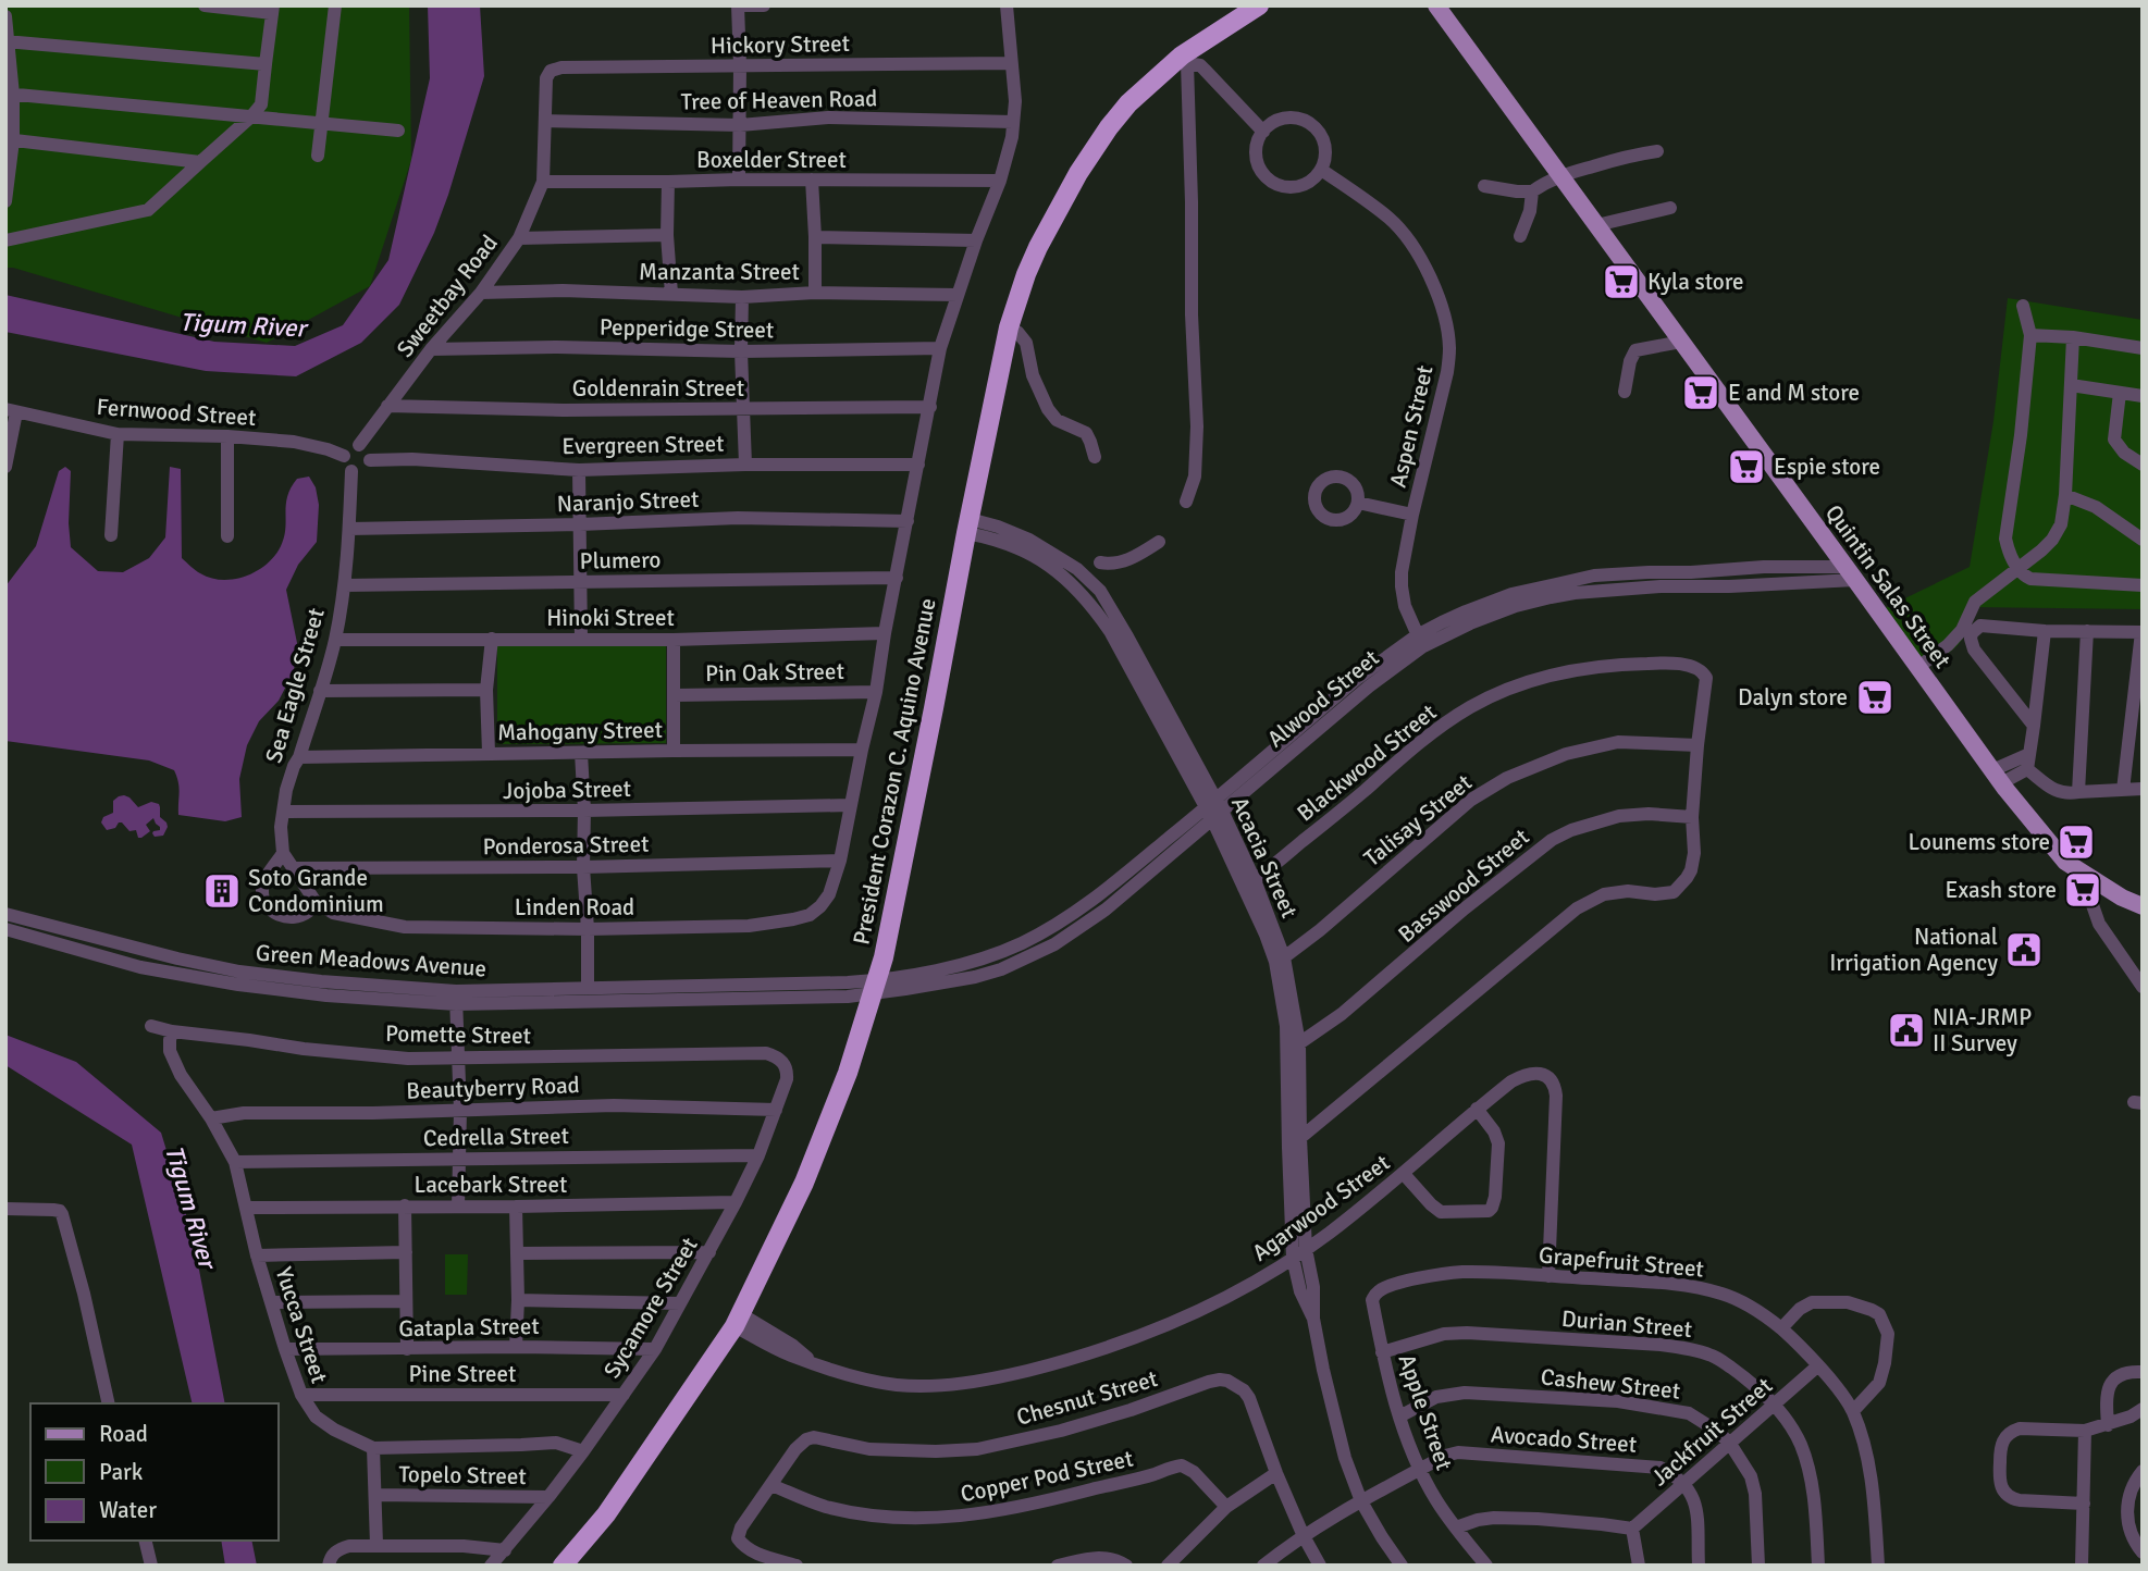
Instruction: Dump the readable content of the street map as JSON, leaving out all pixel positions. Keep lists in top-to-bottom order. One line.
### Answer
{"streets":{"highway":["President Corazon C. Aquino Avenue"],"main road":["Quintin Salas Street"],"street":["Hickory Street","Tree of Heaven Road","Boxelder Street","Manzanta Street","Sweetbay Road","Pepperidge Street","Goldenrain Street","Fernwood Street","Aspen Street","Evergreen Street","Naranjo Street","Plumero","Hinoki Street","Pin Oak Street","Sea Eagle Street","Alwood Street","Mahogany Street","Blackwood Street","Jojoba Street","Talisay Street","Ponderosa Street","Acacia Street","Basswood Street","Linden Road","Green Meadows Avenue","Pomette Street","Beautyberry Road","Cedrella Street","Lacebark Street","Agarwood Street","Grapefruit Street","Sycamore Street","Durian Street","Yucca Street","Gatapla Street","Pine Street","Cashew Street","Chesnut Street","Apple Street","Jackfruit Street","Avocado Street","Topelo Street","Copper Pod Street"]},"crossings":[["Hickory Street","Sweetbay Road"],["Tree of Heaven Road","Sweetbay Road"],["Boxelder Street","Sweetbay Road"],["Manzanta Street","Sweetbay Road"],["Sweetbay Road","Pepperidge Street"],["Sweetbay Road","Goldenrain Street"],["Sweetbay Road","Fernwood Street"],["Sweetbay Road","Evergreen Street"],["Sweetbay Road","Sea Eagle Street"],["Fernwood Street","Evergreen Street"],["Fernwood Street","Sea Eagle Street"],["Aspen Street","Alwood Street"],["Evergreen Street","Sea Eagle Street"],["Naranjo Street","Sea Eagle Street"],["Plumero","Sea Eagle Street"],["Quintin Salas Street","Alwood Street"],["Hinoki Street","Sea Eagle Street"],["Sea Eagle Street","Mahogany Street"],["Sea Eagle Street","Jojoba Street"],["Alwood Street","President Corazon C. Aquino Avenue"],["Alwood Street","Acacia Street"],["Alwood Street","Green Meadows Avenue"],["Blackwood Street","Talisay Street"],["Blackwood Street","Acacia Street"],["President Corazon C. Aquino Avenue","Acacia Street"],["President Corazon C. Aquino Avenue","Green Meadows Avenue"],["President Corazon C. Aquino Avenue","Agarwood Street"],["Talisay Street","Acacia Street"],["Ponderosa Street","Linden Road"],["Acacia Street","Basswood Street"],["Acacia Street","Agarwood Street"],["Acacia Street","Avocado Street"],["Pomette Street","Sycamore Street"],["Pomette Street","Yucca Street"],["Beautyberry Road","Sycamore Street"],["Beautyberry Road","Yucca Street"],["Cedrella Street","Sycamore Street"],["Cedrella Street","Yucca Street"],["Lacebark Street","Sycamore Street"],["Lacebark Street","Yucca Street"],["Agarwood Street","Grapefruit Street"],["Grapefruit Street","Apple Street"],["Grapefruit Street","Jackfruit Street"],["Sycamore Street","Yucca Street"],["Sycamore Street","Gatapla Street"],["Sycamore Street","Pine Street"],["Sycamore Street","Topelo Street"],["Durian Street","Apple Street"],["Durian Street","Jackfruit Street"],["Yucca Street","Gatapla Street"],["Yucca Street","Pine Street"],["Cashew Street","Apple Street"],["Cashew Street","Jackfruit Street"],["Chesnut Street","Avocado Street"],["Chesnut Street","Copper Pod Street"],["Apple Street","Avocado Street"],["Jackfruit Street","Avocado Street"]],"water":["Tigum River"],"places":{"supermarket":["Kyla store","E and M store","Espie store","Dalyn store","Lounems store","Exash store"],"building":["Soto Grande Condominium"],"public building":["National Irrigation Agency","NIA-JRMP II Survey"]},"legend":["Road","Park","Water"]}
